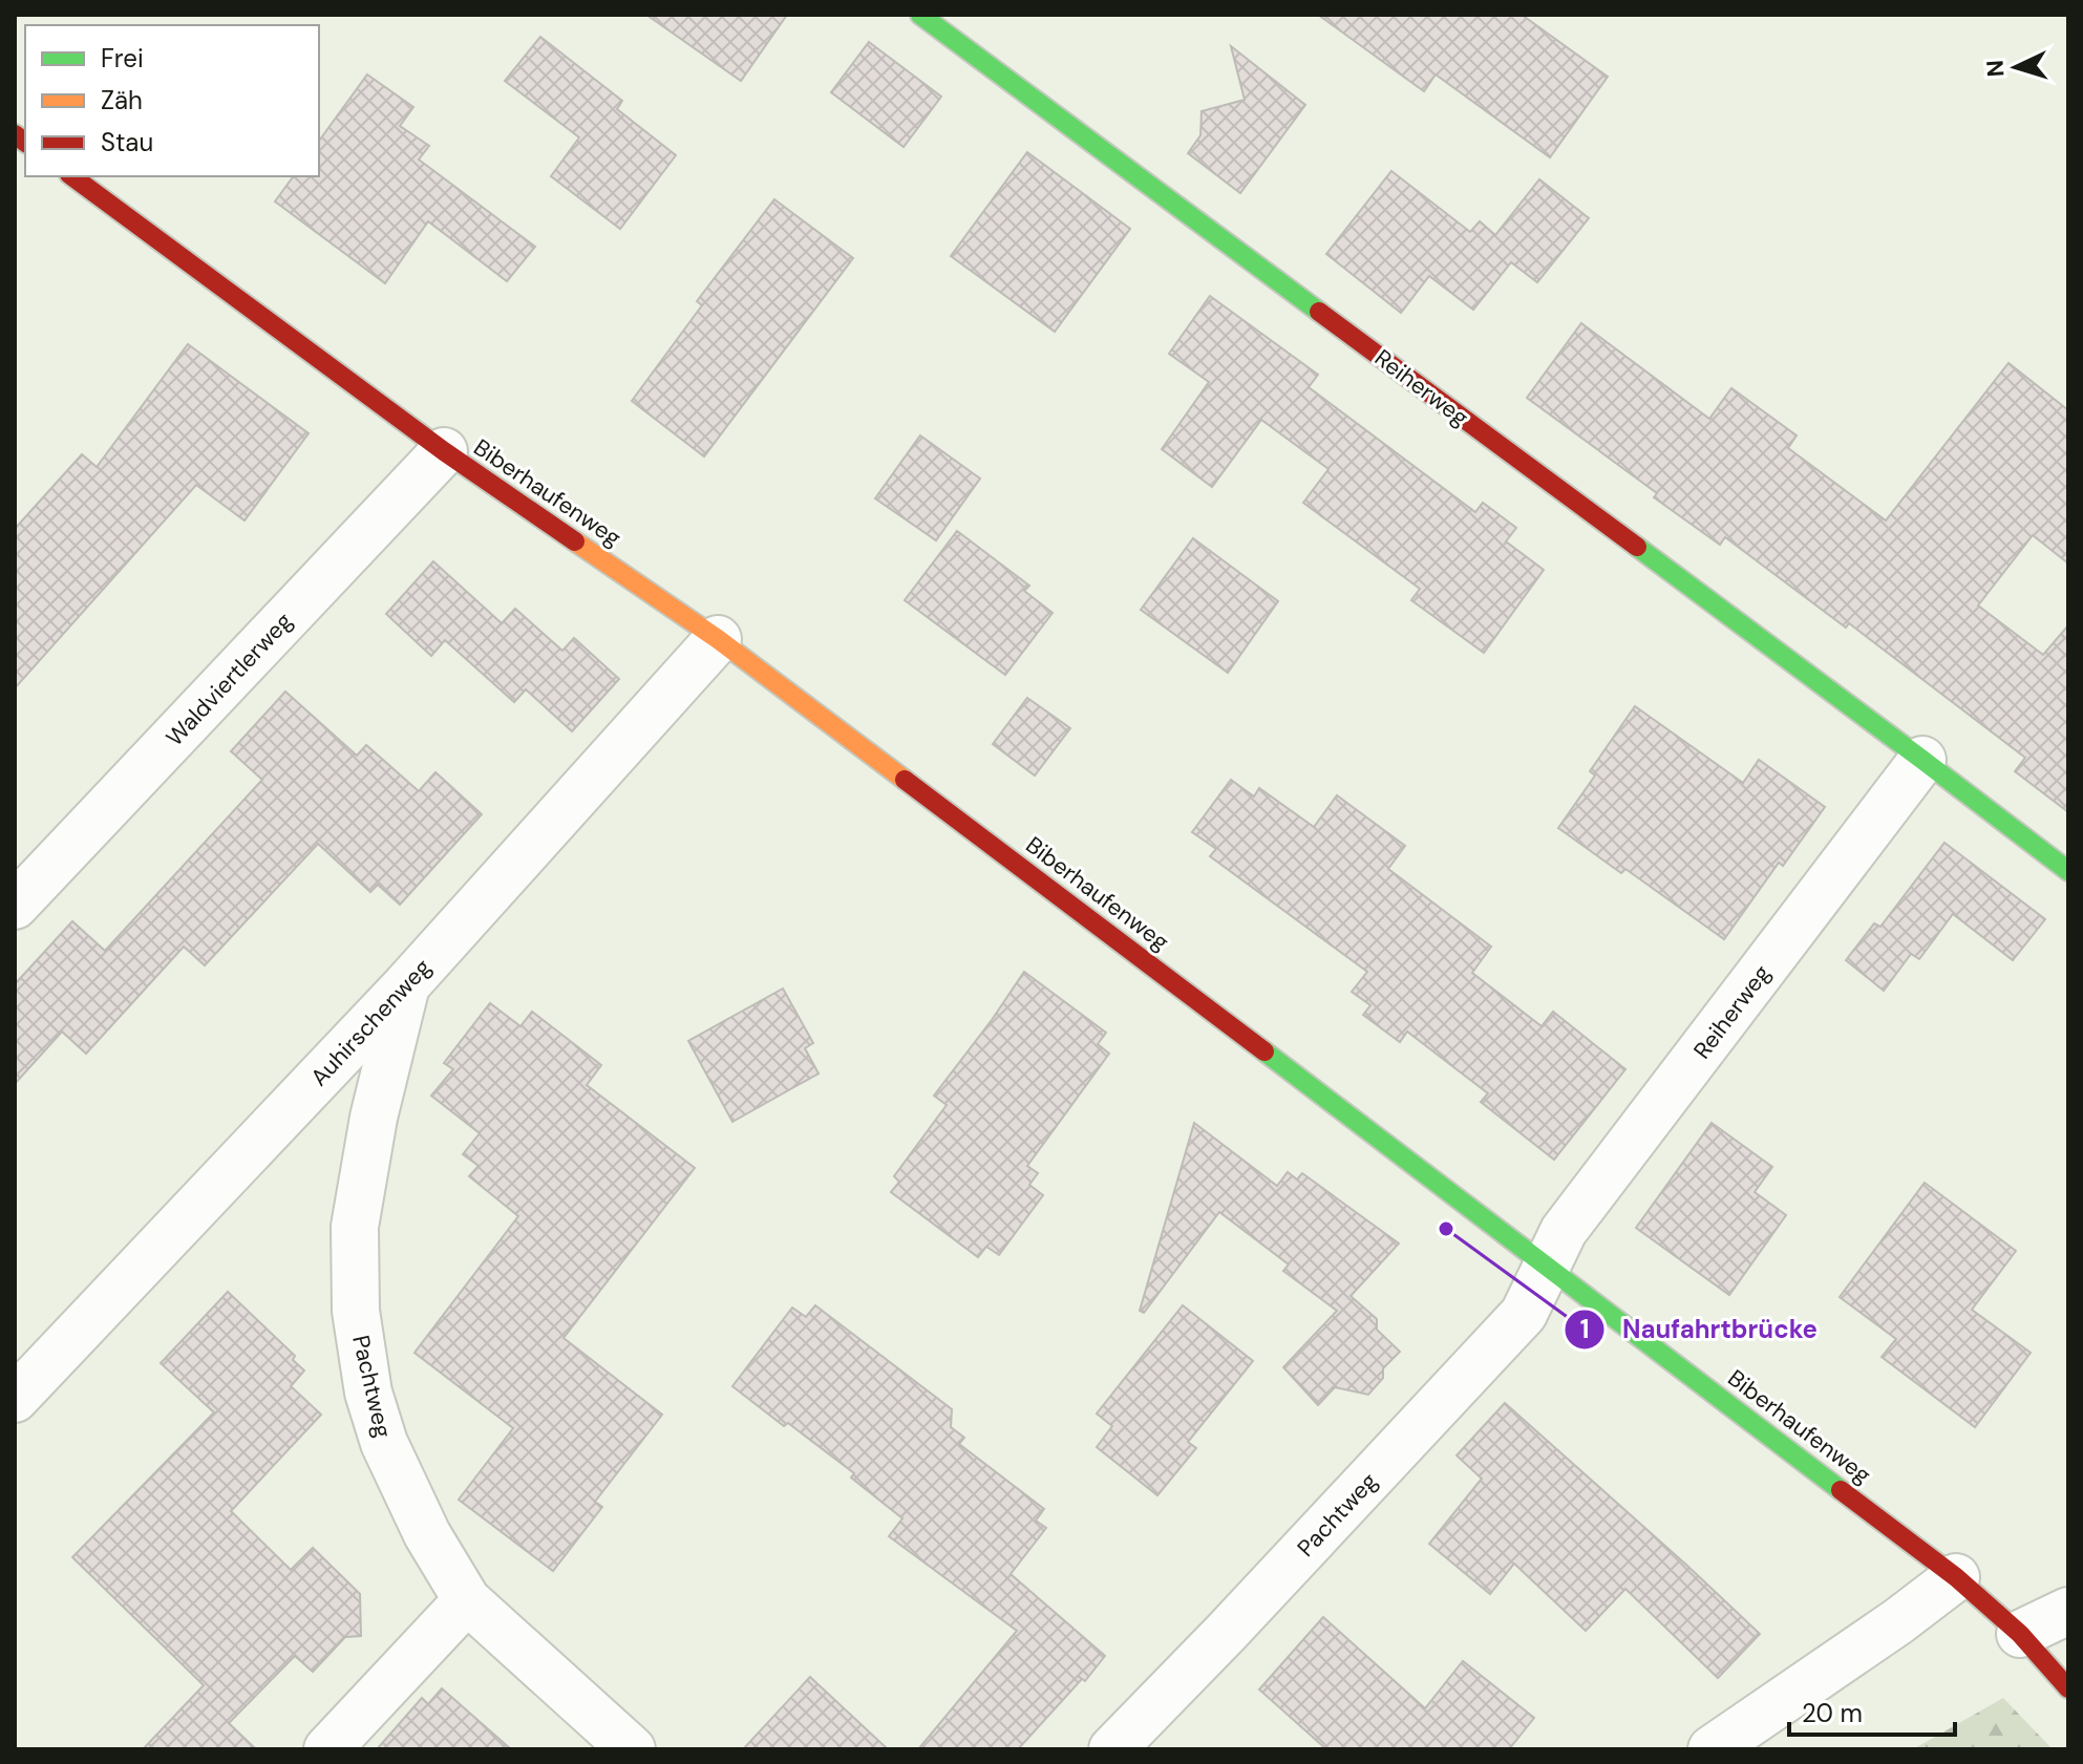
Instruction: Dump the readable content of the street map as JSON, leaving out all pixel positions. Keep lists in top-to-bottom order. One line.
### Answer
{"streets":{"main road":["Reiherweg","Biberhaufenweg"],"street":["Waldviertlerweg","Auhirschenweg","Pachtweg"]},"crossings":[["Reiherweg","Biberhaufenweg"],["Reiherweg","Pachtweg"],["Biberhaufenweg","Waldviertlerweg"],["Biberhaufenweg","Auhirschenweg"],["Biberhaufenweg","Pachtweg"],["Auhirschenweg","Pachtweg"]],"places":["Naufahrtbrücke"],"legend":["Frei","Zäh","Stau"],"scale_bar":"20 m","north":"left"}
